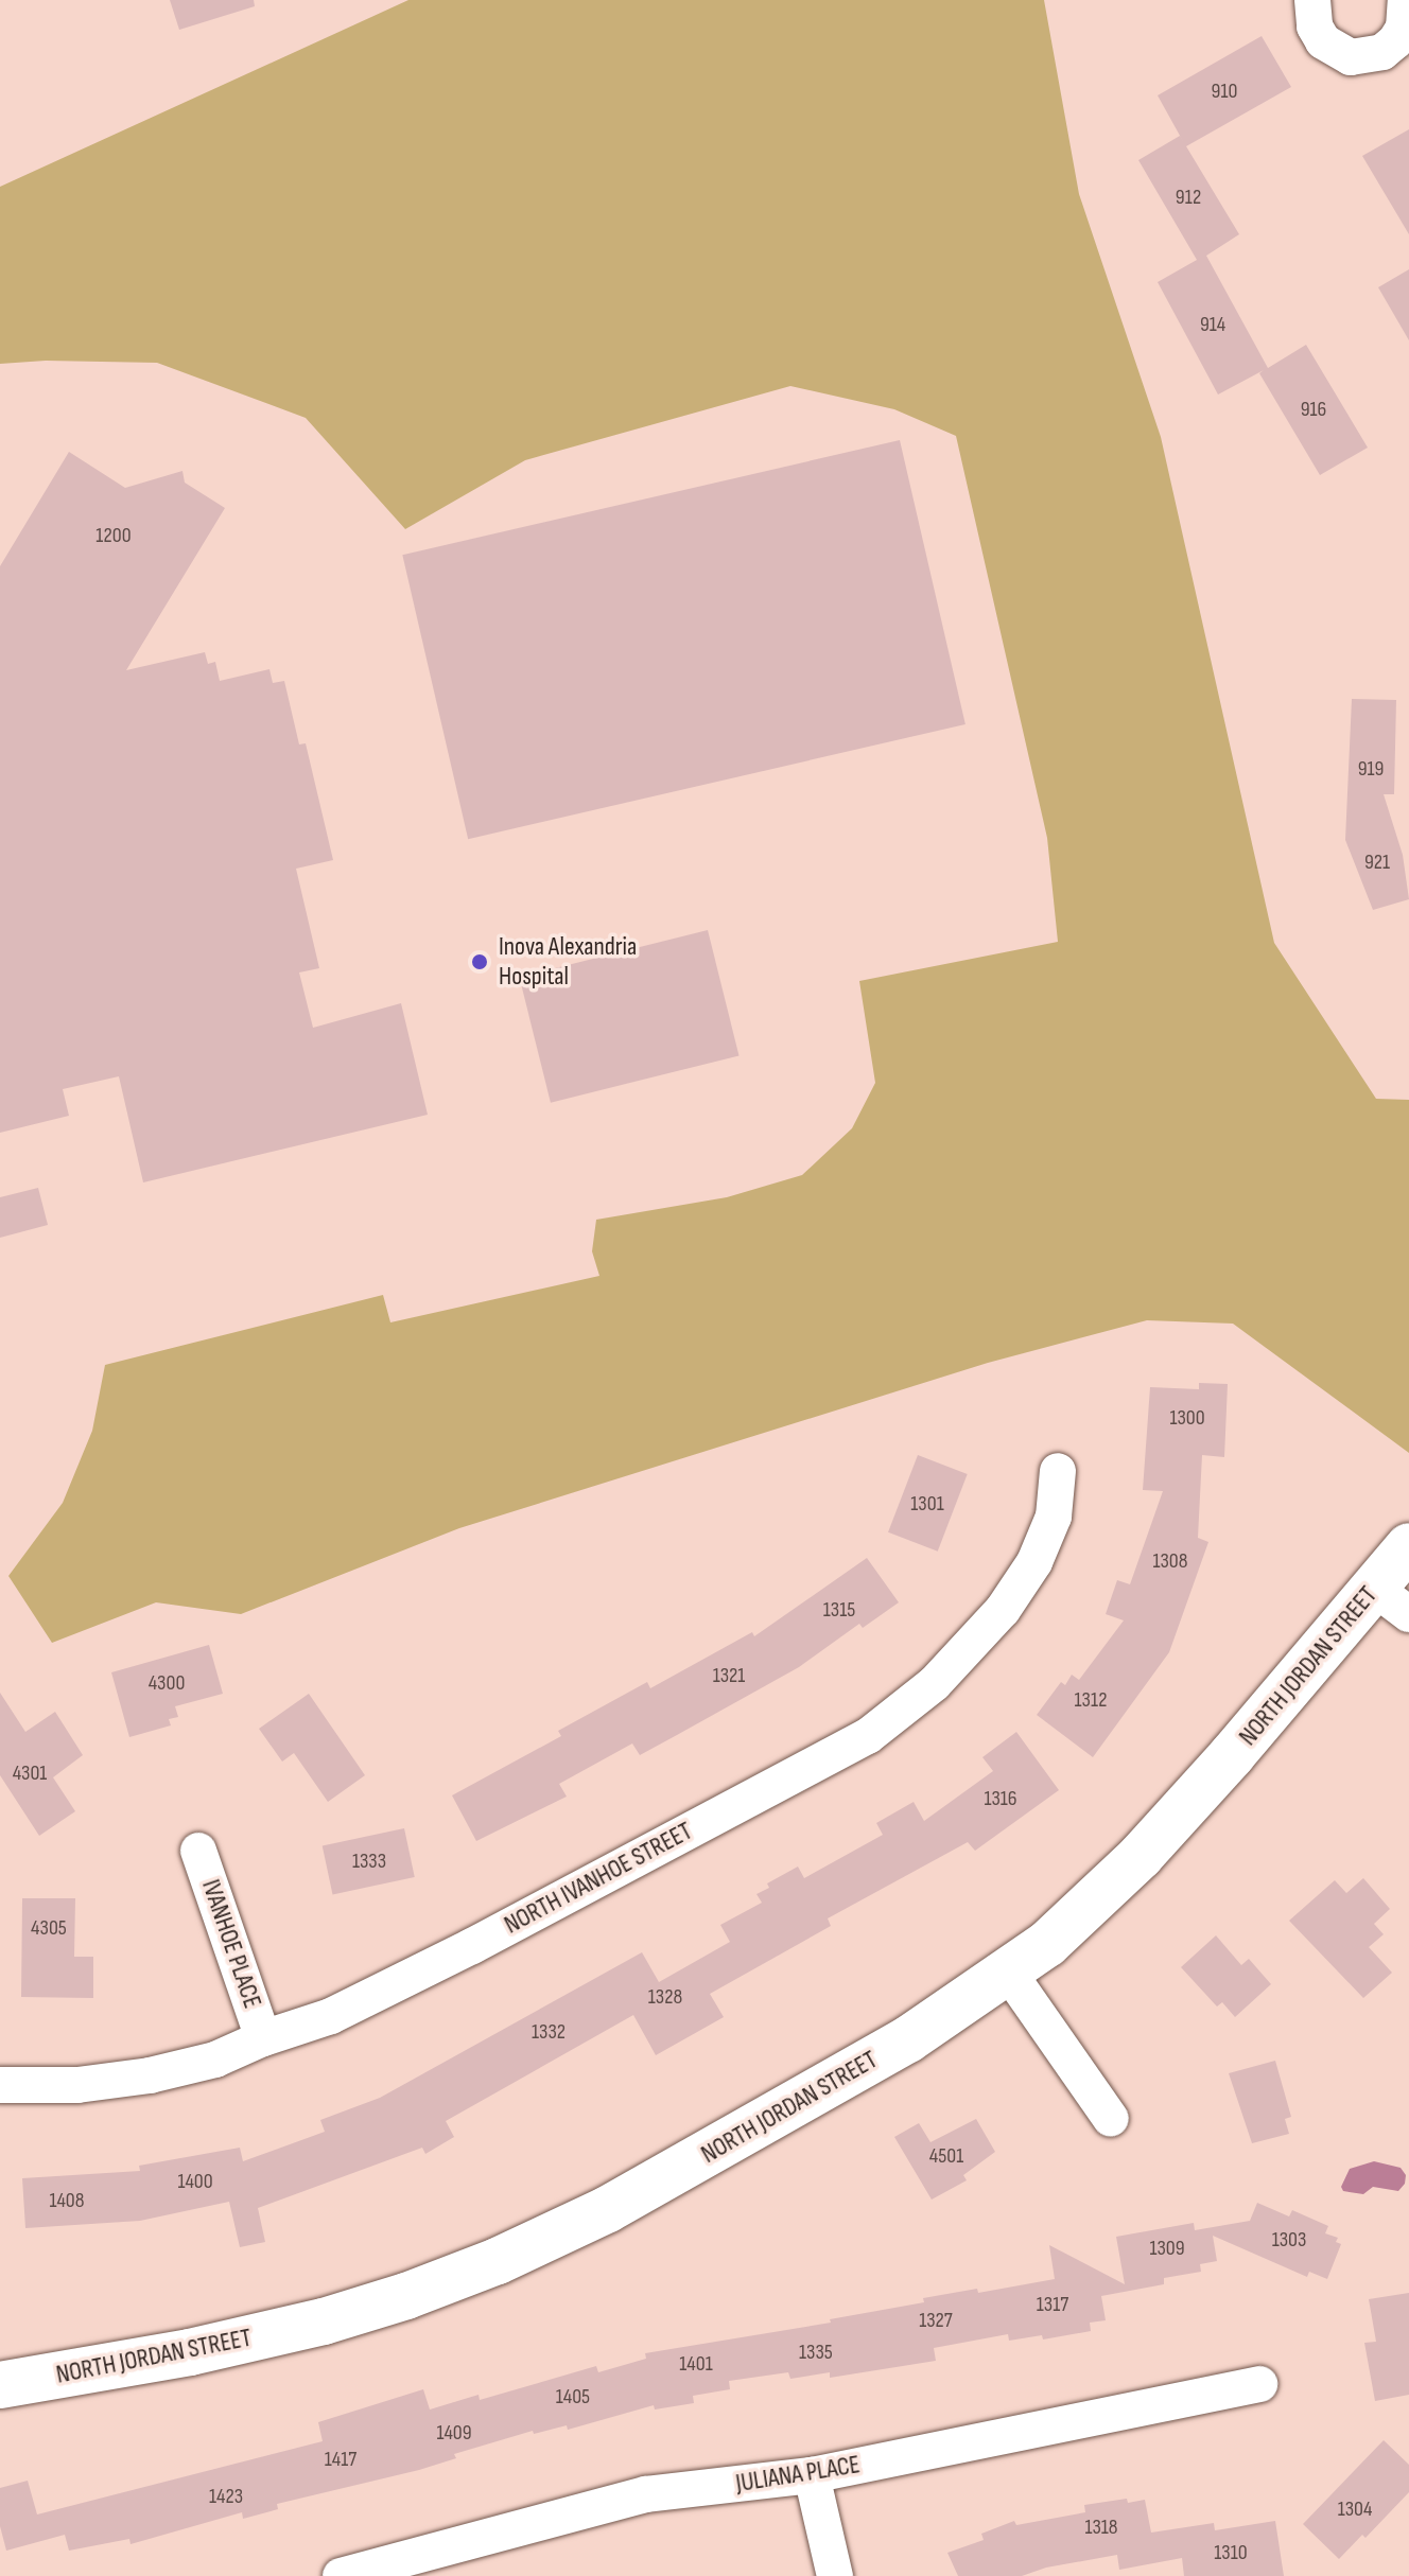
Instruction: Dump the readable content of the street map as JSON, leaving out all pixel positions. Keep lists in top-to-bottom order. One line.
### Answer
{"streets":{"street":["NORTH JORDAN STREET","NORTH IVANHOE STREET","IVANHOE PLACE","JULIANA PLACE"]},"crossings":[["NORTH IVANHOE STREET","IVANHOE PLACE"]],"places":["Inova Alexandria Hospital"],"house_numbers":["910","912","914","916","1200","919","921","1300","1301","1308","1315","1321","4300","1312","4301","1316","1333","4305","1328","1332","4501","1400","1408","1303","1309","1317","1327","1335","1401","1405","1409","1417","1423","1304","1318","1310"]}
